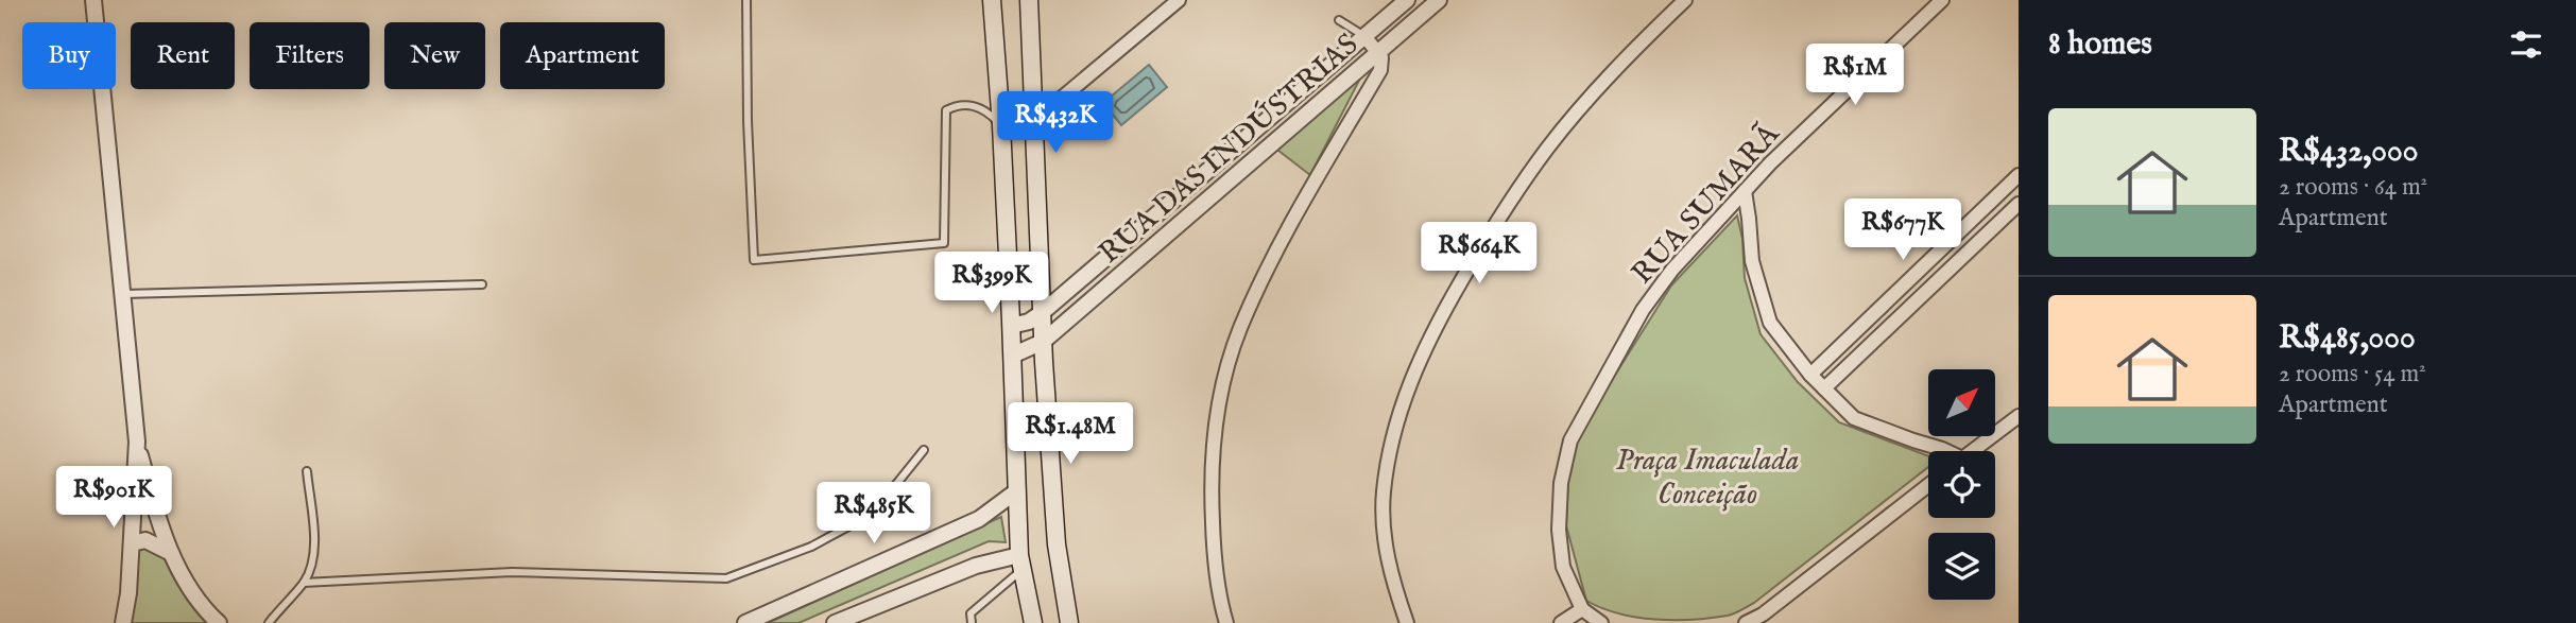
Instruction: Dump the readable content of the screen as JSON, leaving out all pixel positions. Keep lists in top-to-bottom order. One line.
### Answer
{"streets":{"street":["RUA DAS INDÚSTRIAS","RUA SUMARÃ"]},"parks":["Praça Imaculada Conceição"],"north":"top right","page":{"heading":"8 homes","chip":["Buy","Rent","Filters","New","Apartment"],"price":["R$1M","R$432K","R$677K","R$664K","R$399K","R$1.48M","R$901K","R$485K"],"list":[{"name":"R$432,000","note":"2 rooms · 64 m² · Apartment"},{"name":"R$485,000","note":"2 rooms · 54 m² · Apartment"}]}}
